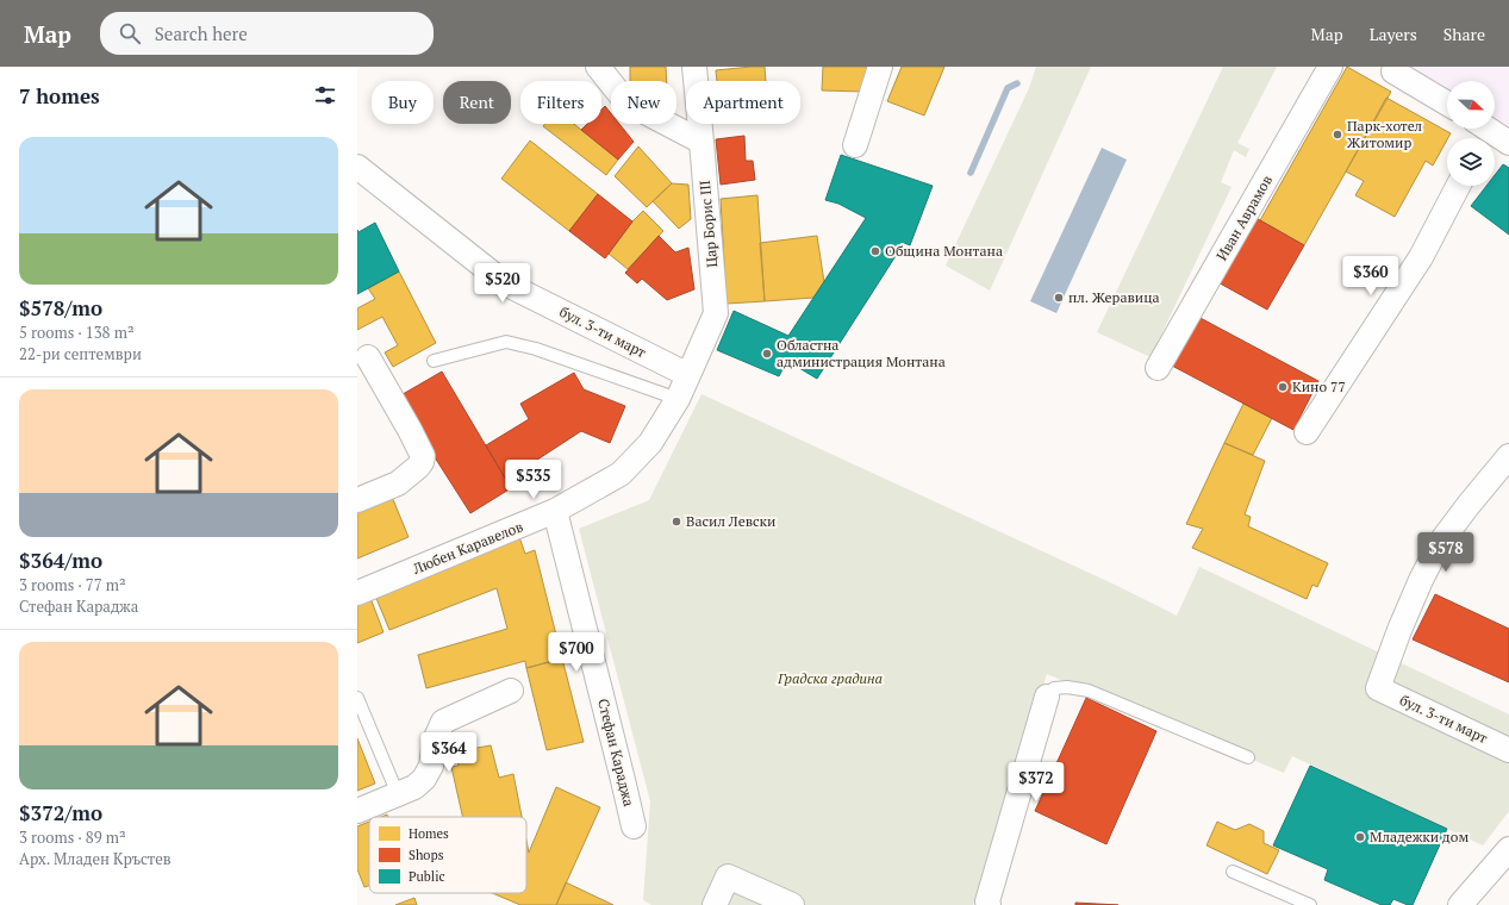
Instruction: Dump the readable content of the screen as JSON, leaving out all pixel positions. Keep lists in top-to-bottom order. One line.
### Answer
{"streets":{"street":["Иван Аврамов","Цар Борис III","бул. 3-ти март","Любен Каравелов","Стефан Караджа"]},"crossings":[["Цар Борис III","бул. 3-ти март"],["Цар Борис III","Любен Каравелов"],["бул. 3-ти март","Любен Каравелов"],["Любен Каравелов","Стефан Караджа"]],"parks":["Градска градина"],"places":["Парк-хотел Житомир","Община Монтана","пл. Жеравица","Областна администрация Монтана","Кино 77","Васил Левски","Младежки дом"],"legend":["Homes","Shops","Public"],"north":"right","page":{"header":"Map","search":"Search here","nav":["Map","Layers","Share"],"heading":"7 homes","chip":["Buy","Rent","Filters","New","Apartment"],"list":[{"name":"$578/mo","note":"5 rooms · 138 m² · 22-ри септември"},{"name":"$364/mo","note":"3 rooms · 77 m² · Стефан Караджа"},{"name":"$372/mo","note":"3 rooms · 89 m² · Арх. Младен Кръстев"}],"price":["$360","$520","$535","$578","$700","$364","$372"]}}
